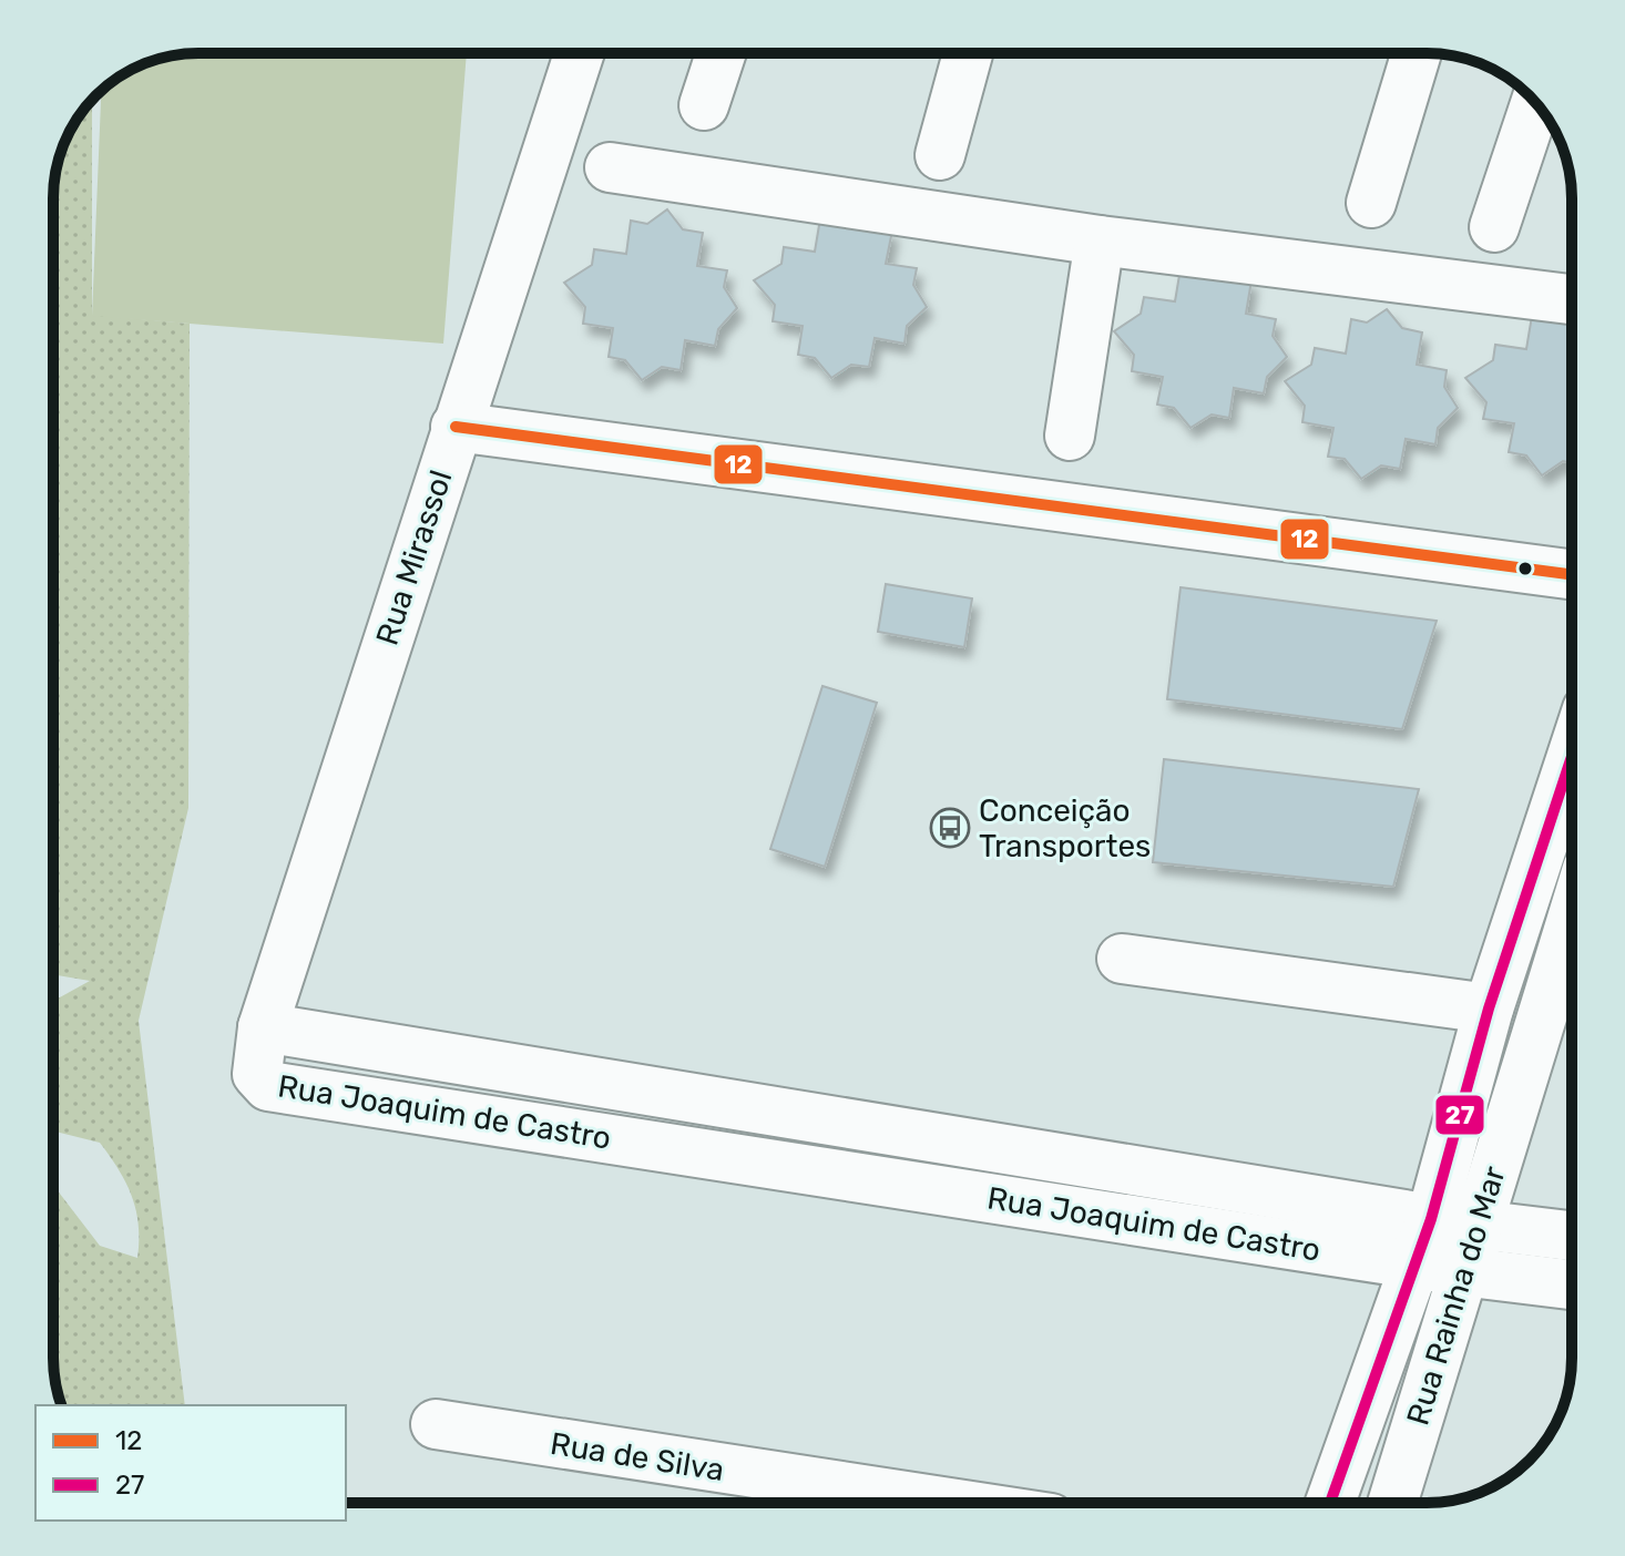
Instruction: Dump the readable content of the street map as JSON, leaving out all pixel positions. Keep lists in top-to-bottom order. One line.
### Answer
{"streets":{"street":["Rua Mirassol","Rua Joaquim de Castro","Rua Rainha do Mar","Rua de Silva"]},"crossings":[["Rua Mirassol","Rua Joaquim de Castro"],["Rua Joaquim de Castro","Rua Rainha do Mar"]],"places":{"bus stop":["Conceição Transportes"]},"lines":["transit line 12","transit line 27"],"legend":["12","27"]}
